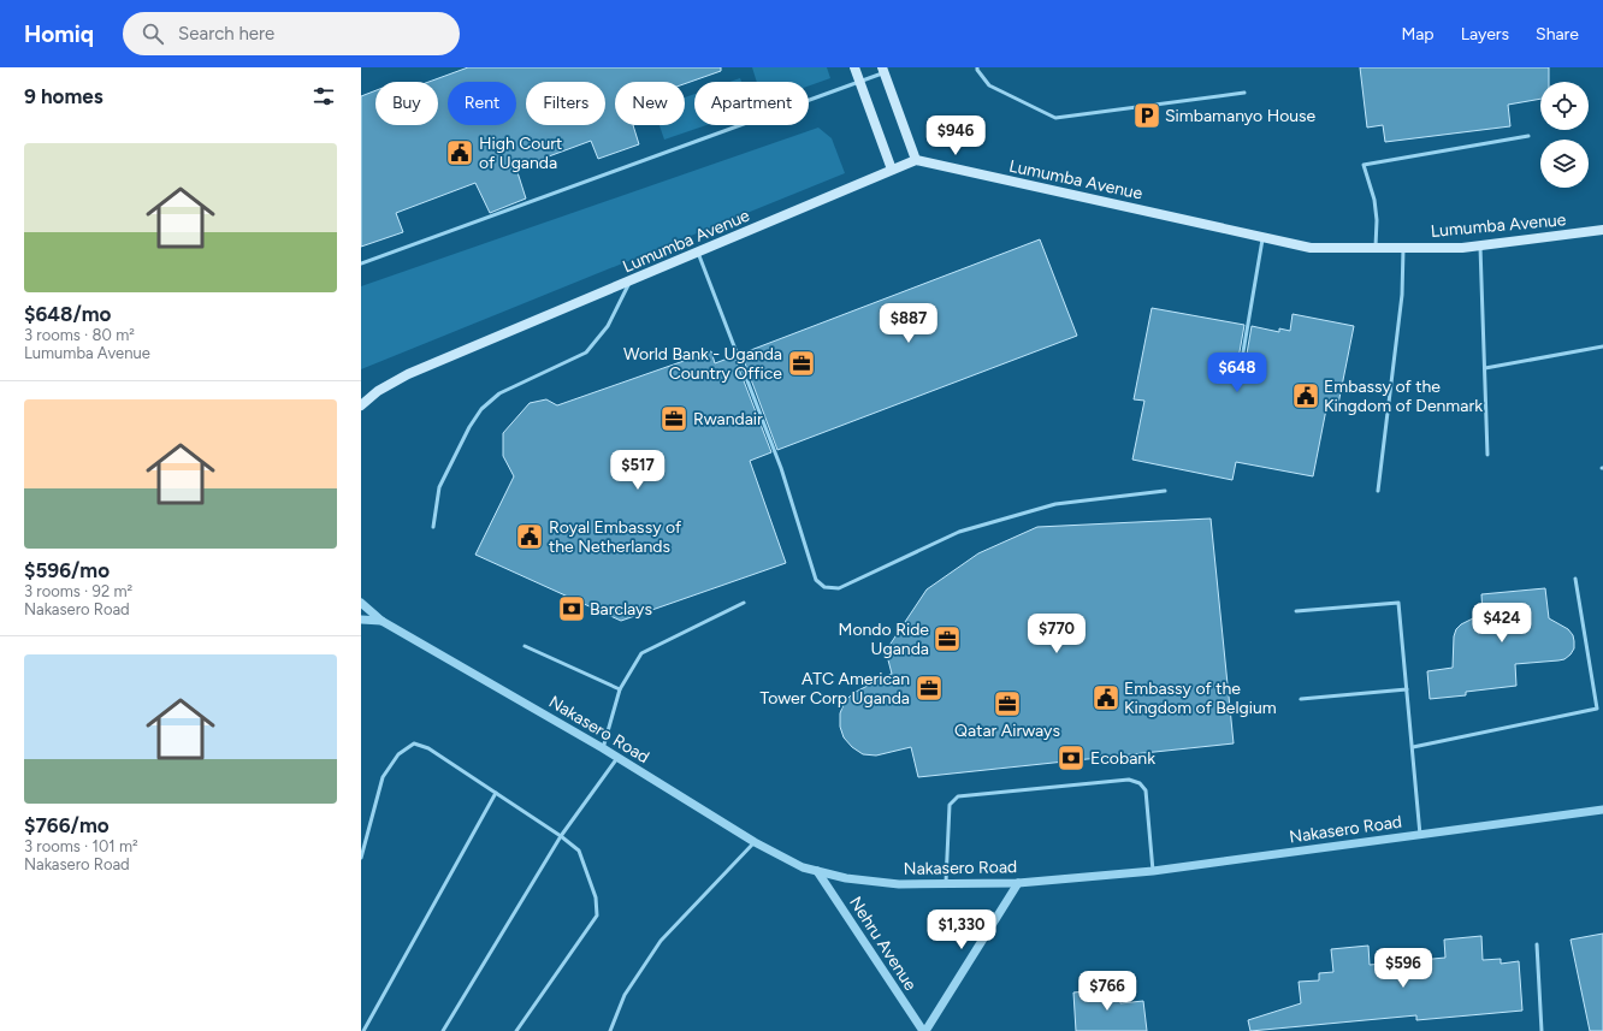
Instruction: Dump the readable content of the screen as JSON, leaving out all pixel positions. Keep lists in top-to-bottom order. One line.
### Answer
{"streets":{"main road":["Lumumba Avenue"],"street":["Nakasero Road","Nehru Avenue"]},"crossings":[["Nakasero Road","Nehru Avenue"]],"places":{"parking":["Simbamanyo House"],"public building":["High Court of Uganda","Embassy of the Kingdom of Denmark","Royal Embassy of the Netherlands","Embassy of the Kingdom of Belgium"],"office":["World Bank - Uganda Country Office","Rwandair","Mondo Ride Uganda","ATC American Tower Corp Uganda","Qatar Airways"],"bank":["Barclays","Ecobank"]},"page":{"header":"Homiq","search":"Search here","nav":["Map","Layers","Share"],"heading":"9 homes","chip":["Buy","Rent","Filters","New","Apartment"],"price":["$946","$887","$648","$517","$424","$770","$1,330","$596","$766"],"list":[{"name":"$648/mo","note":"3 rooms · 80 m² · Lumumba Avenue"},{"name":"$596/mo","note":"3 rooms · 92 m² · Nakasero Road"},{"name":"$766/mo","note":"3 rooms · 101 m² · Nakasero Road"}]}}
